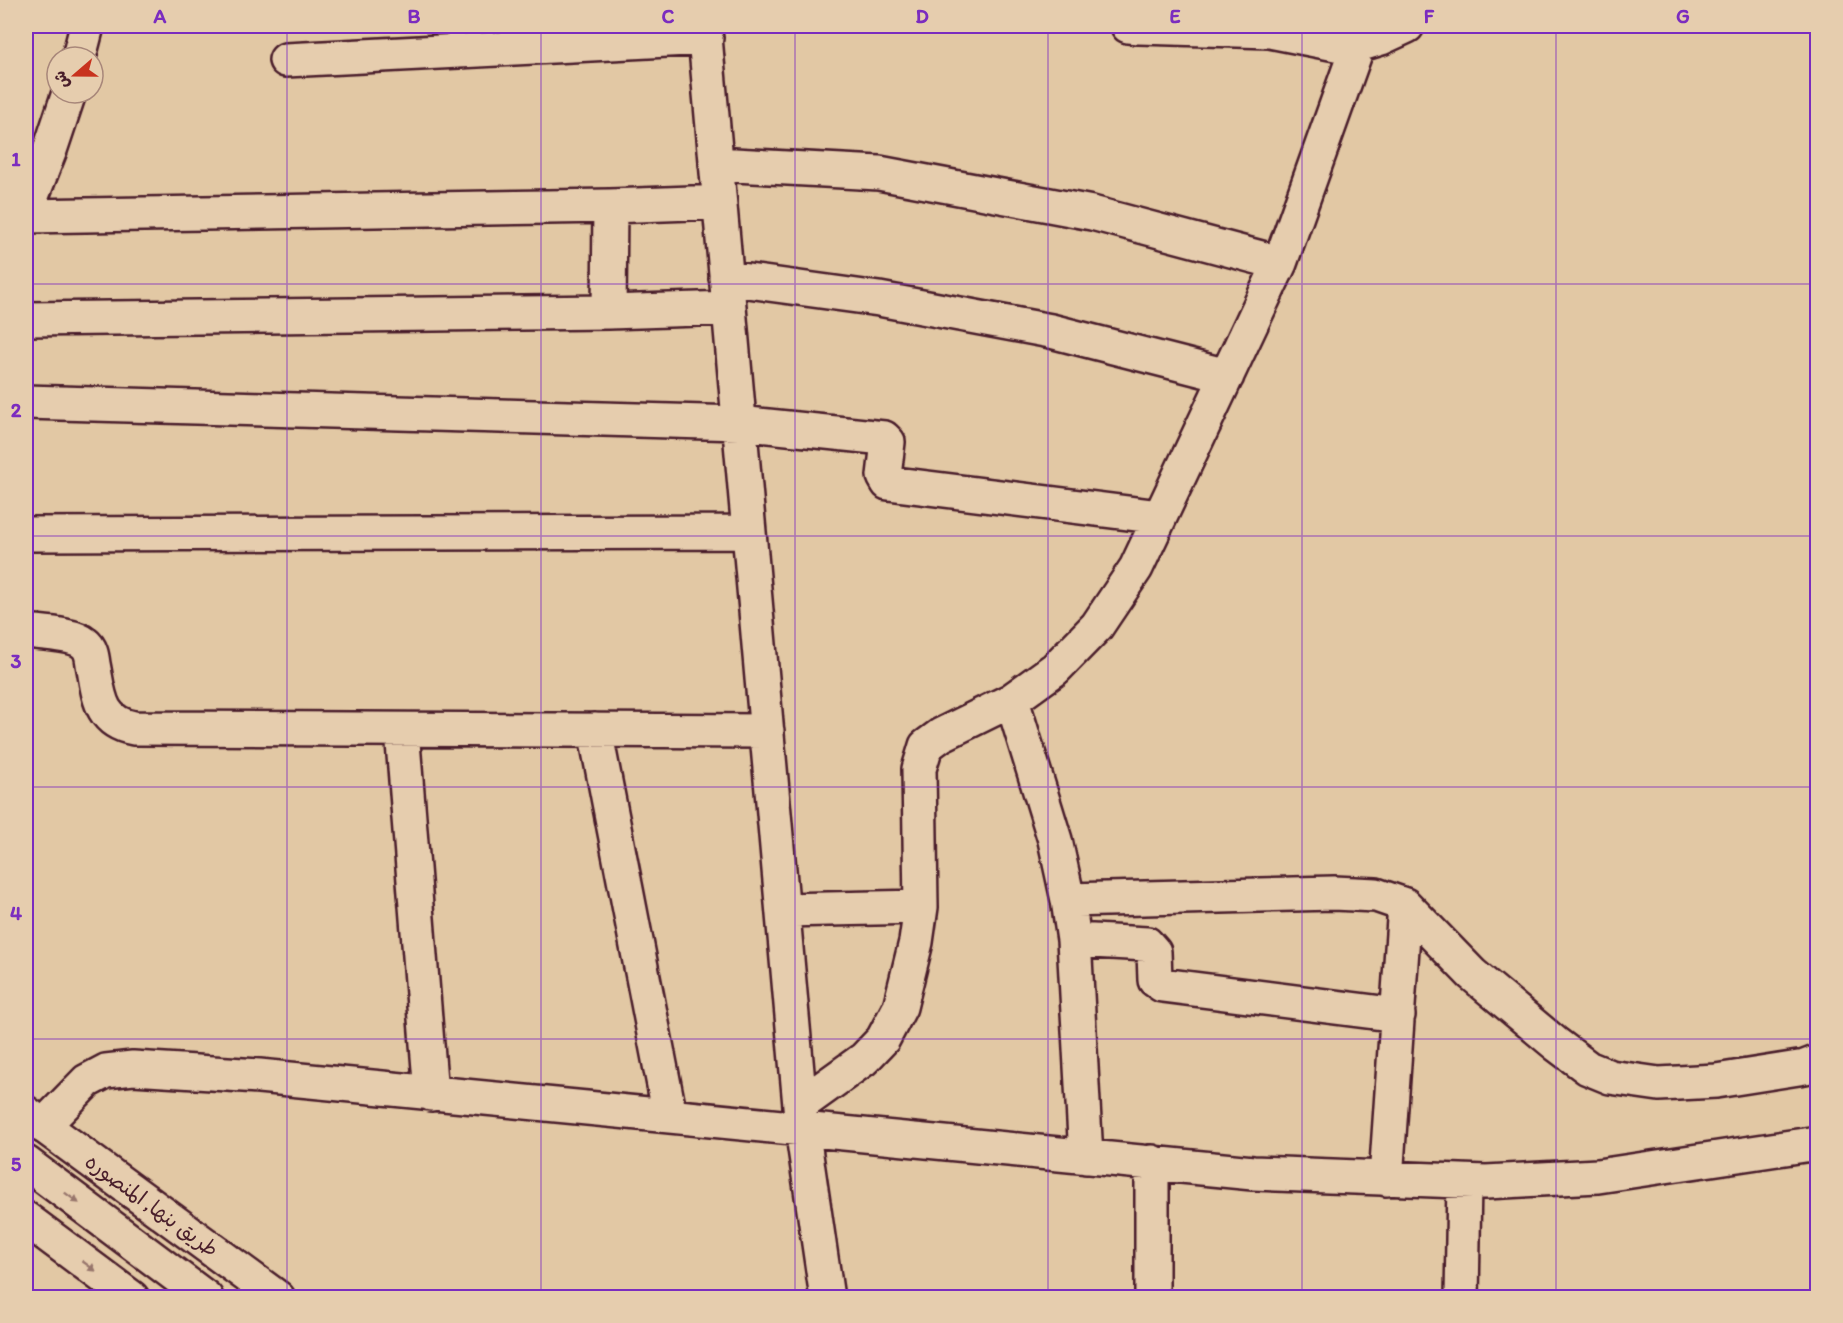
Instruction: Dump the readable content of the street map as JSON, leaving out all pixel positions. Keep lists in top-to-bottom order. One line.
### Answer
{"streets":{"main road":["طريق بنها, المنصوره"]},"north":"left","grid":{"columns":["A","B","C","D","E","F","G"],"rows":["1","2","3","4","5"]}}
